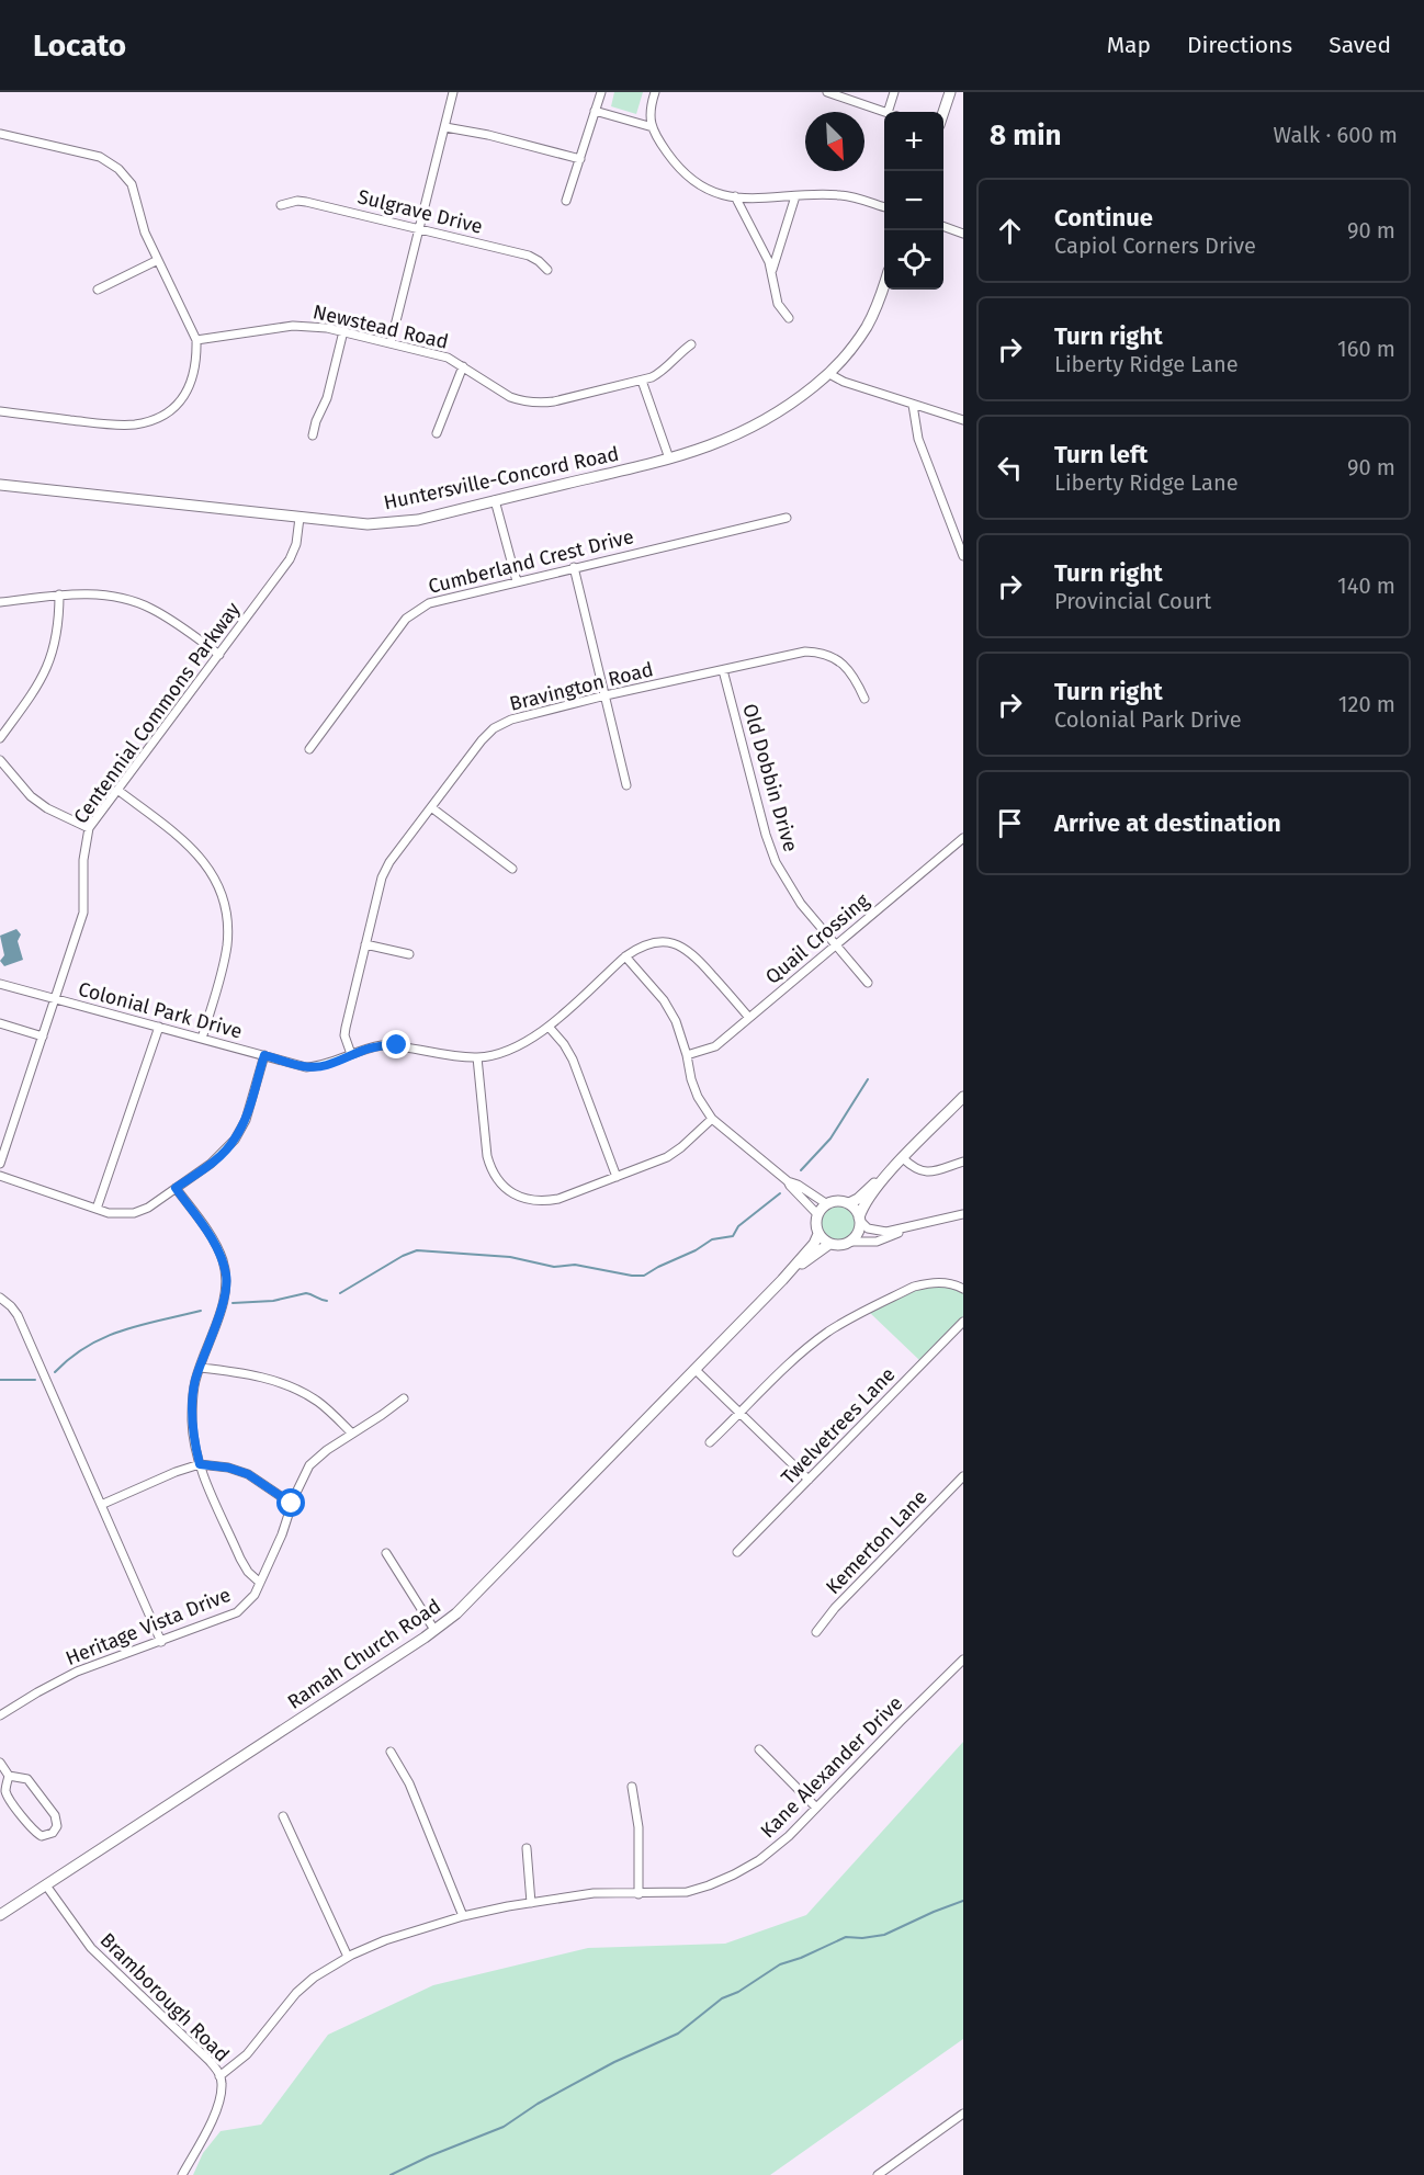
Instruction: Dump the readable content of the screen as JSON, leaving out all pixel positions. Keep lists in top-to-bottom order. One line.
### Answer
{"streets":{"main road":["Huntersville-Concord Road","Ramah Church Road"],"street":["Sulgrave Drive","Newstead Road","Cumberland Crest Drive","Bravington Road","Centennial Commons Parkway","Old Dobbin Drive","Quail Crossing","Colonial Park Drive","Twelvetrees Lane","Kemerton Lane","Heritage Vista Drive","Kane Alexander Drive","Bramborough Road"]},"crossings":[["Huntersville-Concord Road","Centennial Commons Parkway"],["Bravington Road","Old Dobbin Drive"],["Bravington Road","Colonial Park Drive"],["Centennial Commons Parkway","Colonial Park Drive"],["Old Dobbin Drive","Quail Crossing"],["Quail Crossing","Colonial Park Drive"],["Ramah Church Road","Bramborough Road"],["Kane Alexander Drive","Bramborough Road"]],"north":"bottom right","page":{"header":"Locato","nav":["Map","Directions","Saved"],"heading":["8 min","Walk · 600 m"],"map_buttons":["+","−"],"list":[["Continue","Capiol Corners Drive","90 m"],["Turn right","Liberty Ridge Lane","160 m"],["Turn left","Liberty Ridge Lane","90 m"],["Turn right","Provincial Court","140 m"],["Turn right","Colonial Park Drive","120 m"],"Arrive at destination"]}}
